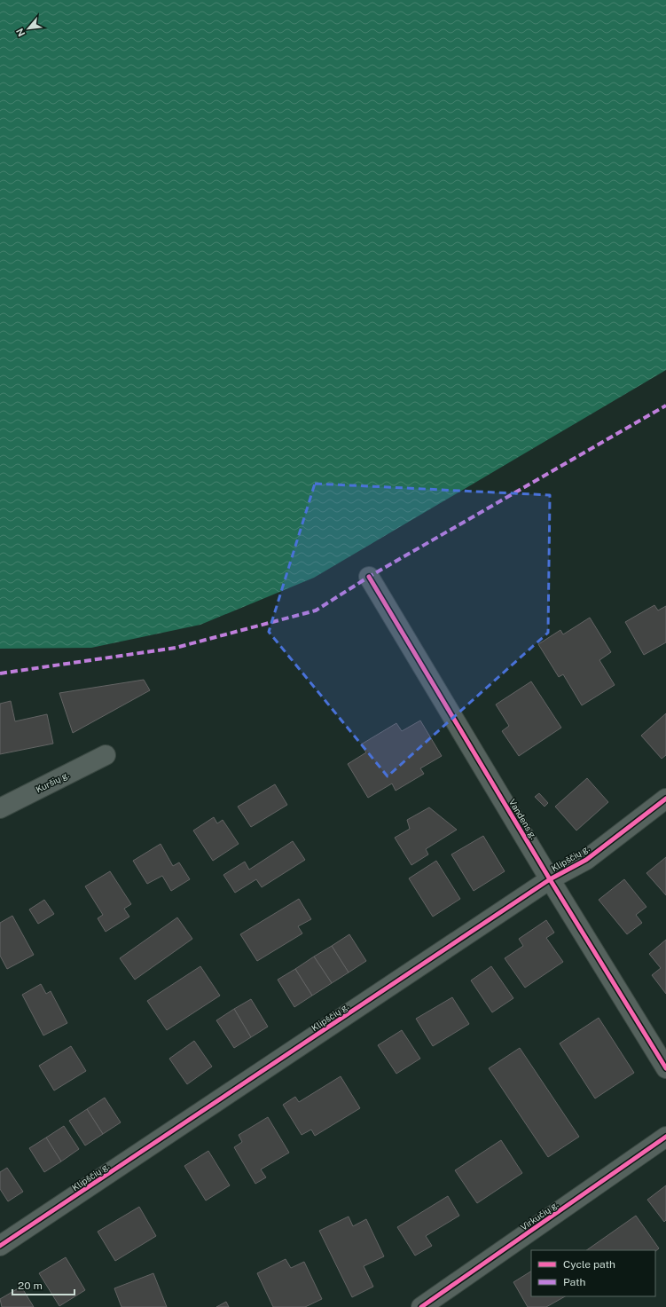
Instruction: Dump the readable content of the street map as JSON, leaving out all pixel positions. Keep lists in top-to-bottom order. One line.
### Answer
{"streets":{"street":["Kuršių g.","Vandens g.","Klipščių g.","Virkučių g."]},"crossings":[["Vandens g.","Klipščių g."]],"legend":["Cycle path","Path"],"scale_bar":"20 m","north":"bottom left"}
